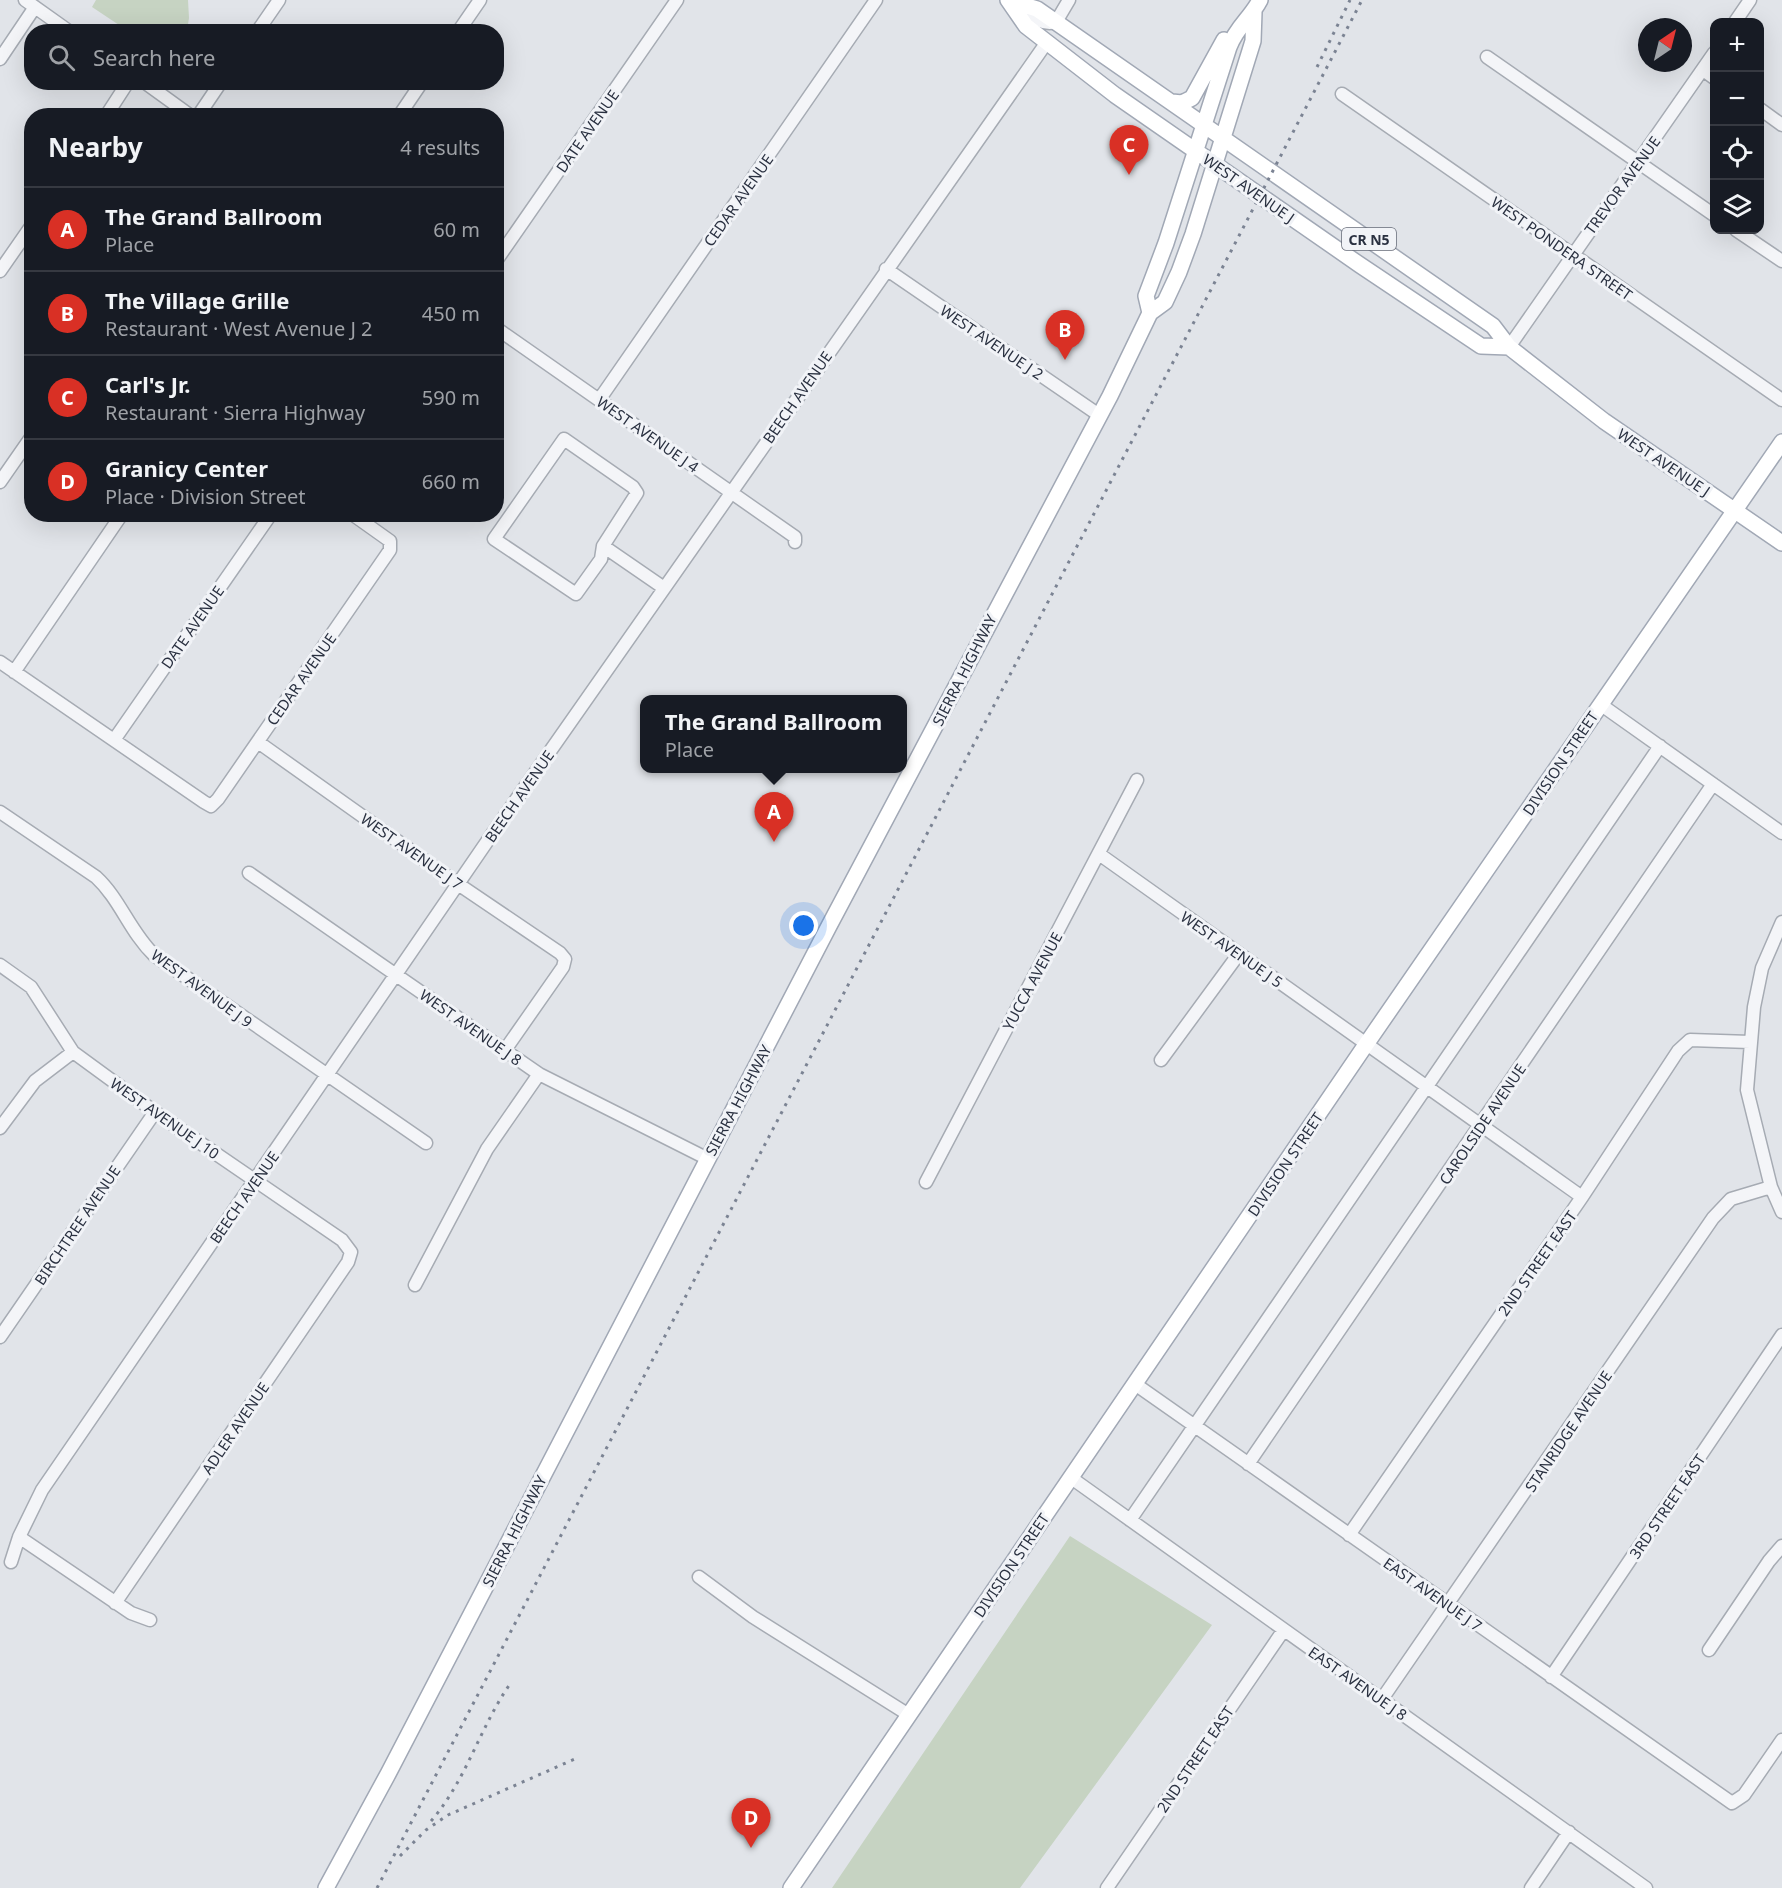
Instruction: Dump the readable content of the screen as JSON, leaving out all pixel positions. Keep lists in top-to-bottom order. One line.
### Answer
{"streets":{"main road":["WEST AVENUE J","CR N5","SIERRA HIGHWAY","DIVISION STREET"],"street":["DATE AVENUE","TREVOR AVENUE","CEDAR AVENUE","WEST PONDERA STREET","WEST AVENUE J 2","BEECH AVENUE","WEST AVENUE J 4","WEST AVENUE J 7","WEST AVENUE J 5","YUCCA AVENUE","WEST AVENUE J 9","WEST AVENUE J 8","WEST AVENUE J 10","CAROLSIDE AVENUE","BIRCHTREE AVENUE","2ND STREET EAST","ADLER AVENUE","STANRIDGE AVENUE","3RD STREET EAST","EAST AVENUE J 7","EAST AVENUE J 8"]},"crossings":[["DATE AVENUE","CEDAR AVENUE"],["TREVOR AVENUE","WEST AVENUE J"],["TREVOR AVENUE","WEST PONDERA STREET"],["WEST AVENUE J","CR N5"],["WEST AVENUE J","BEECH AVENUE"],["WEST AVENUE J","SIERRA HIGHWAY"],["WEST AVENUE J","DIVISION STREET"],["CEDAR AVENUE","WEST AVENUE J 4"],["CEDAR AVENUE","WEST AVENUE J 7"],["CR N5","DIVISION STREET"],["WEST AVENUE J 2","BEECH AVENUE"],["WEST AVENUE J 2","SIERRA HIGHWAY"],["BEECH AVENUE","WEST AVENUE J 4"],["BEECH AVENUE","WEST AVENUE J 7"],["BEECH AVENUE","WEST AVENUE J 9"],["BEECH AVENUE","WEST AVENUE J 8"],["BEECH AVENUE","WEST AVENUE J 10"],["SIERRA HIGHWAY","WEST AVENUE J 8"],["DIVISION STREET","WEST AVENUE J 5"],["DIVISION STREET","EAST AVENUE J 7"],["DIVISION STREET","EAST AVENUE J 8"],["WEST AVENUE J 7","WEST AVENUE J 8"],["WEST AVENUE J 5","YUCCA AVENUE"],["WEST AVENUE J 5","CAROLSIDE AVENUE"],["WEST AVENUE J 5","2ND STREET EAST"],["WEST AVENUE J 10","BIRCHTREE AVENUE"],["WEST AVENUE J 10","ADLER AVENUE"],["CAROLSIDE AVENUE","EAST AVENUE J 7"],["2ND STREET EAST","EAST AVENUE J 7"],["2ND STREET EAST","EAST AVENUE J 8"],["STANRIDGE AVENUE","EAST AVENUE J 7"],["STANRIDGE AVENUE","EAST AVENUE J 8"],["3RD STREET EAST","EAST AVENUE J 7"]],"north":"top right","page":{"map_buttons":["+","−"],"search":"Search here","heading":["Nearby","4 results"],"pins":["C","B","A","D"],"list":[{"mark":"A","name":"The Grand Ballroom","note":"Place","value":"60 m"},{"mark":"B","name":"The Village Grille","note":"Restaurant · West Avenue J 2","value":"450 m"},{"mark":"C","name":"Carl's Jr.","note":"Restaurant · Sierra Highway","value":"590 m"},{"mark":"D","name":"Granicy Center","note":"Place · Division Street","value":"660 m"}],"popup":["The Grand Ballroom","Place"]}}
